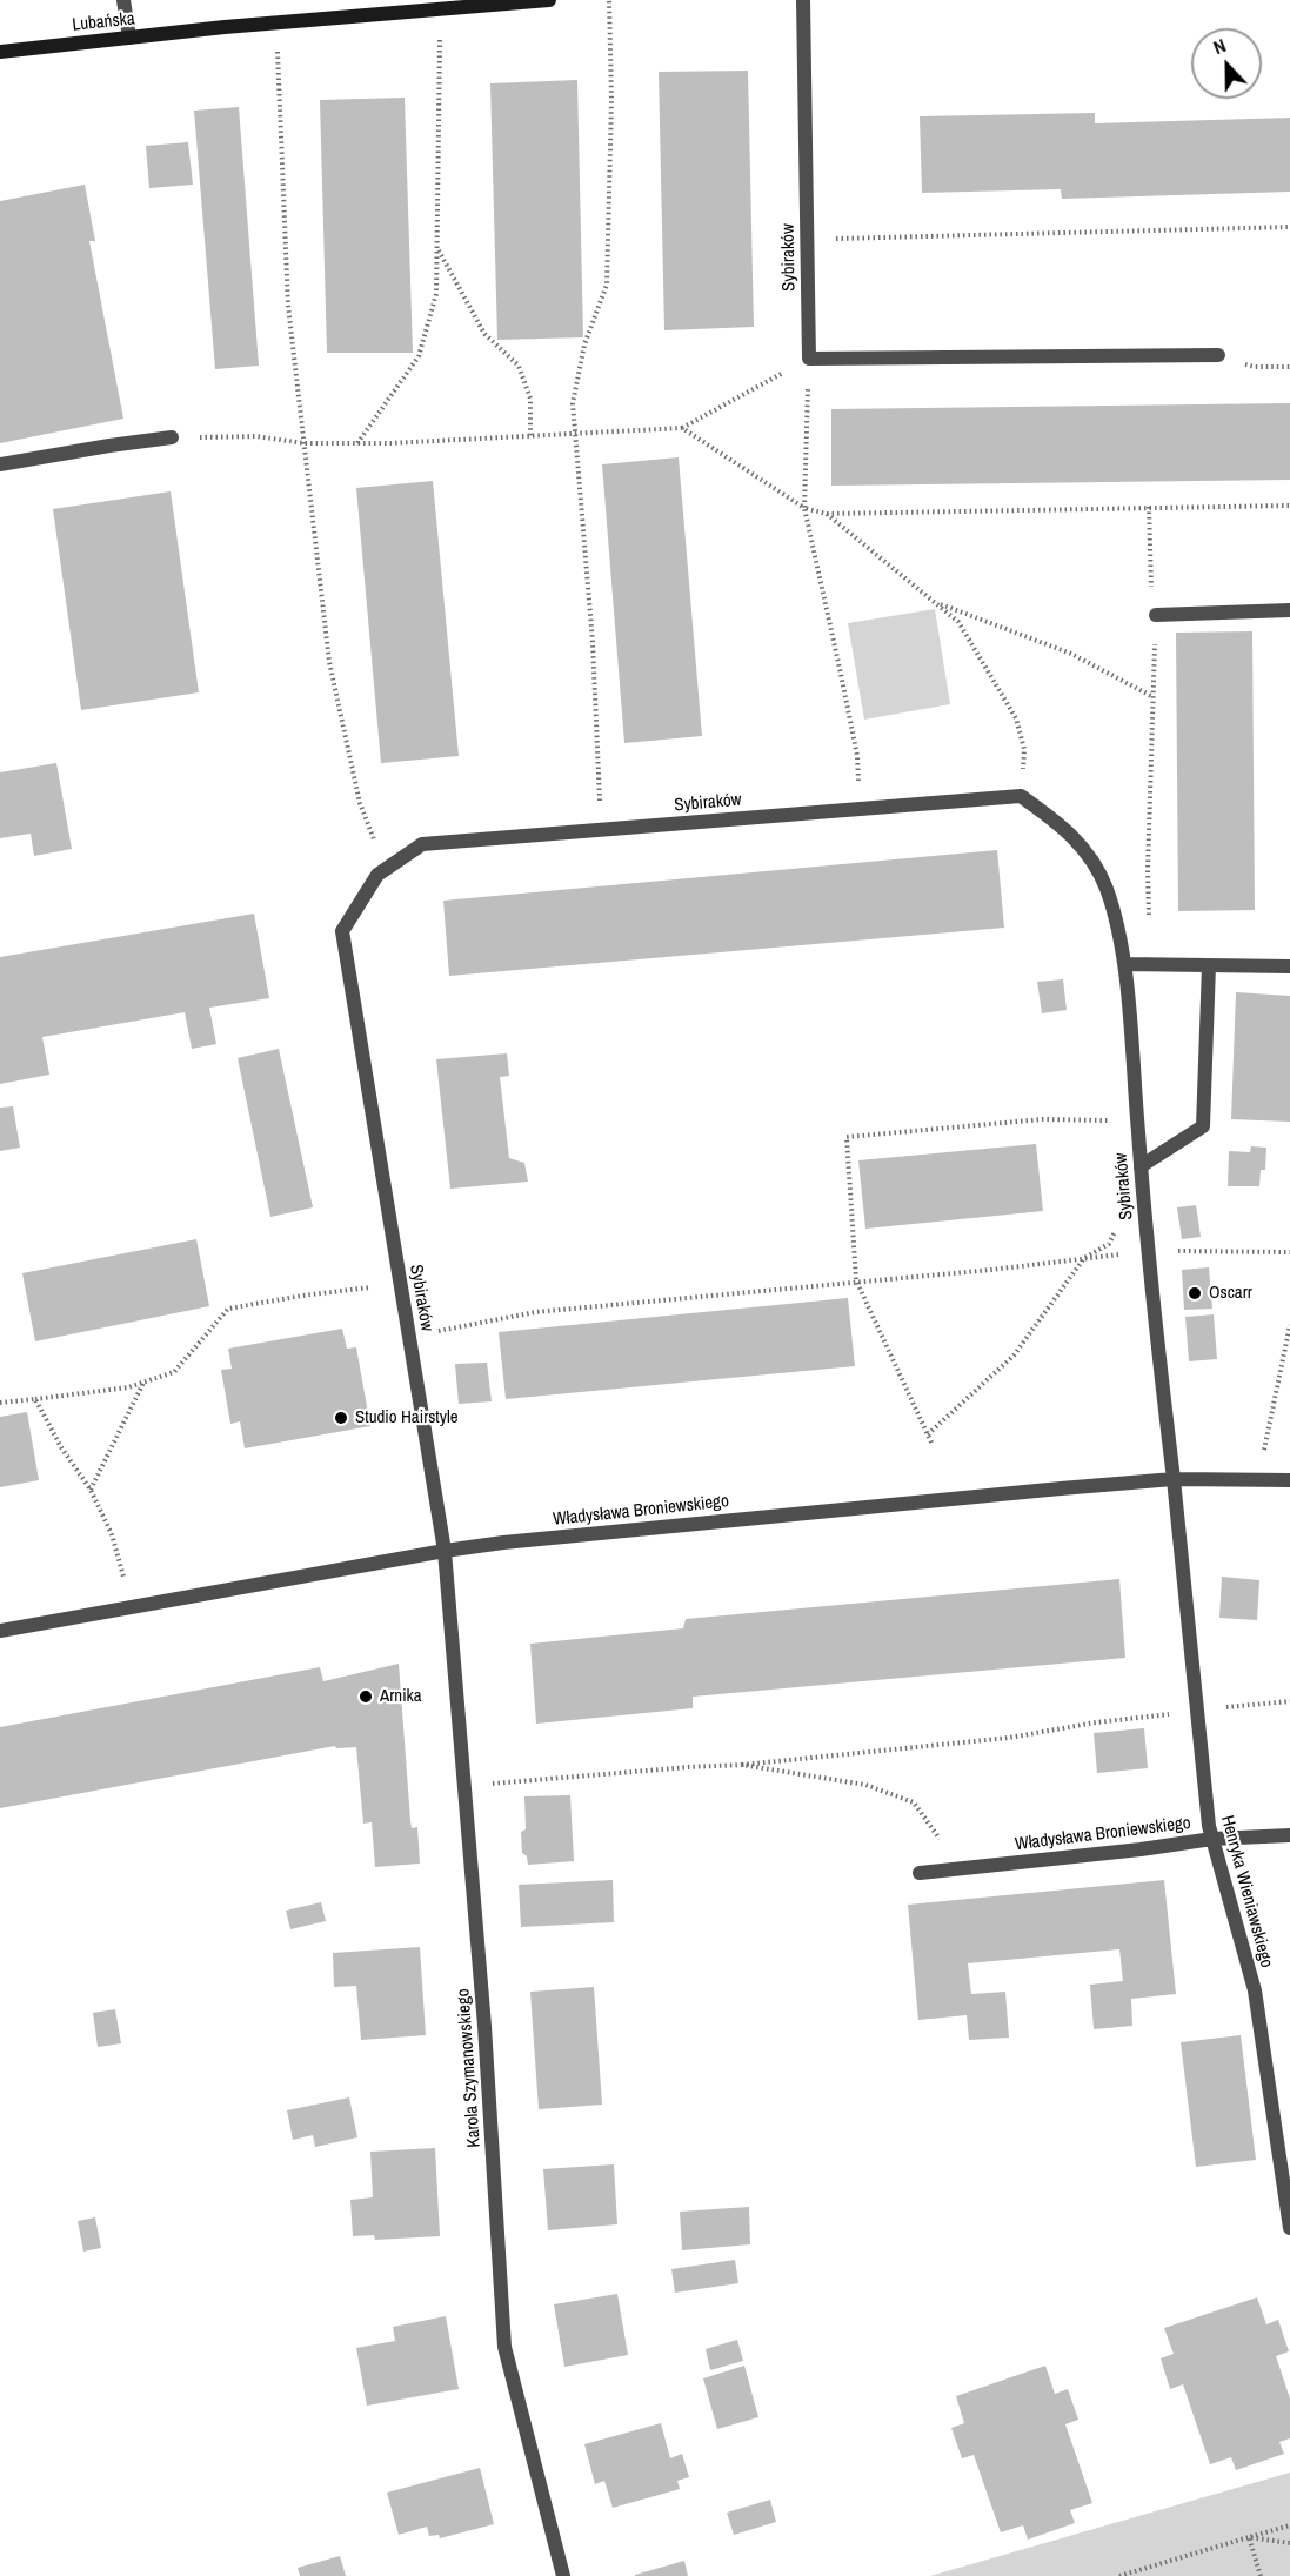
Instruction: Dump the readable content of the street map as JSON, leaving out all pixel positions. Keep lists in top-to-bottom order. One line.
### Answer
{"streets":{"main road":["Lubańska"],"street":["Sybiraków","Władysława Broniewskiego","Henryka Wieniawskiego","Karola Szymanowskiego"]},"crossings":[["Sybiraków","Władysława Broniewskiego"],["Sybiraków","Henryka Wieniawskiego"],["Sybiraków","Karola Szymanowskiego"],["Władysława Broniewskiego","Henryka Wieniawskiego"],["Władysława Broniewskiego","Karola Szymanowskiego"]],"places":["Oscarr","Studio Hairstyle","Arnika"],"north":"top"}
